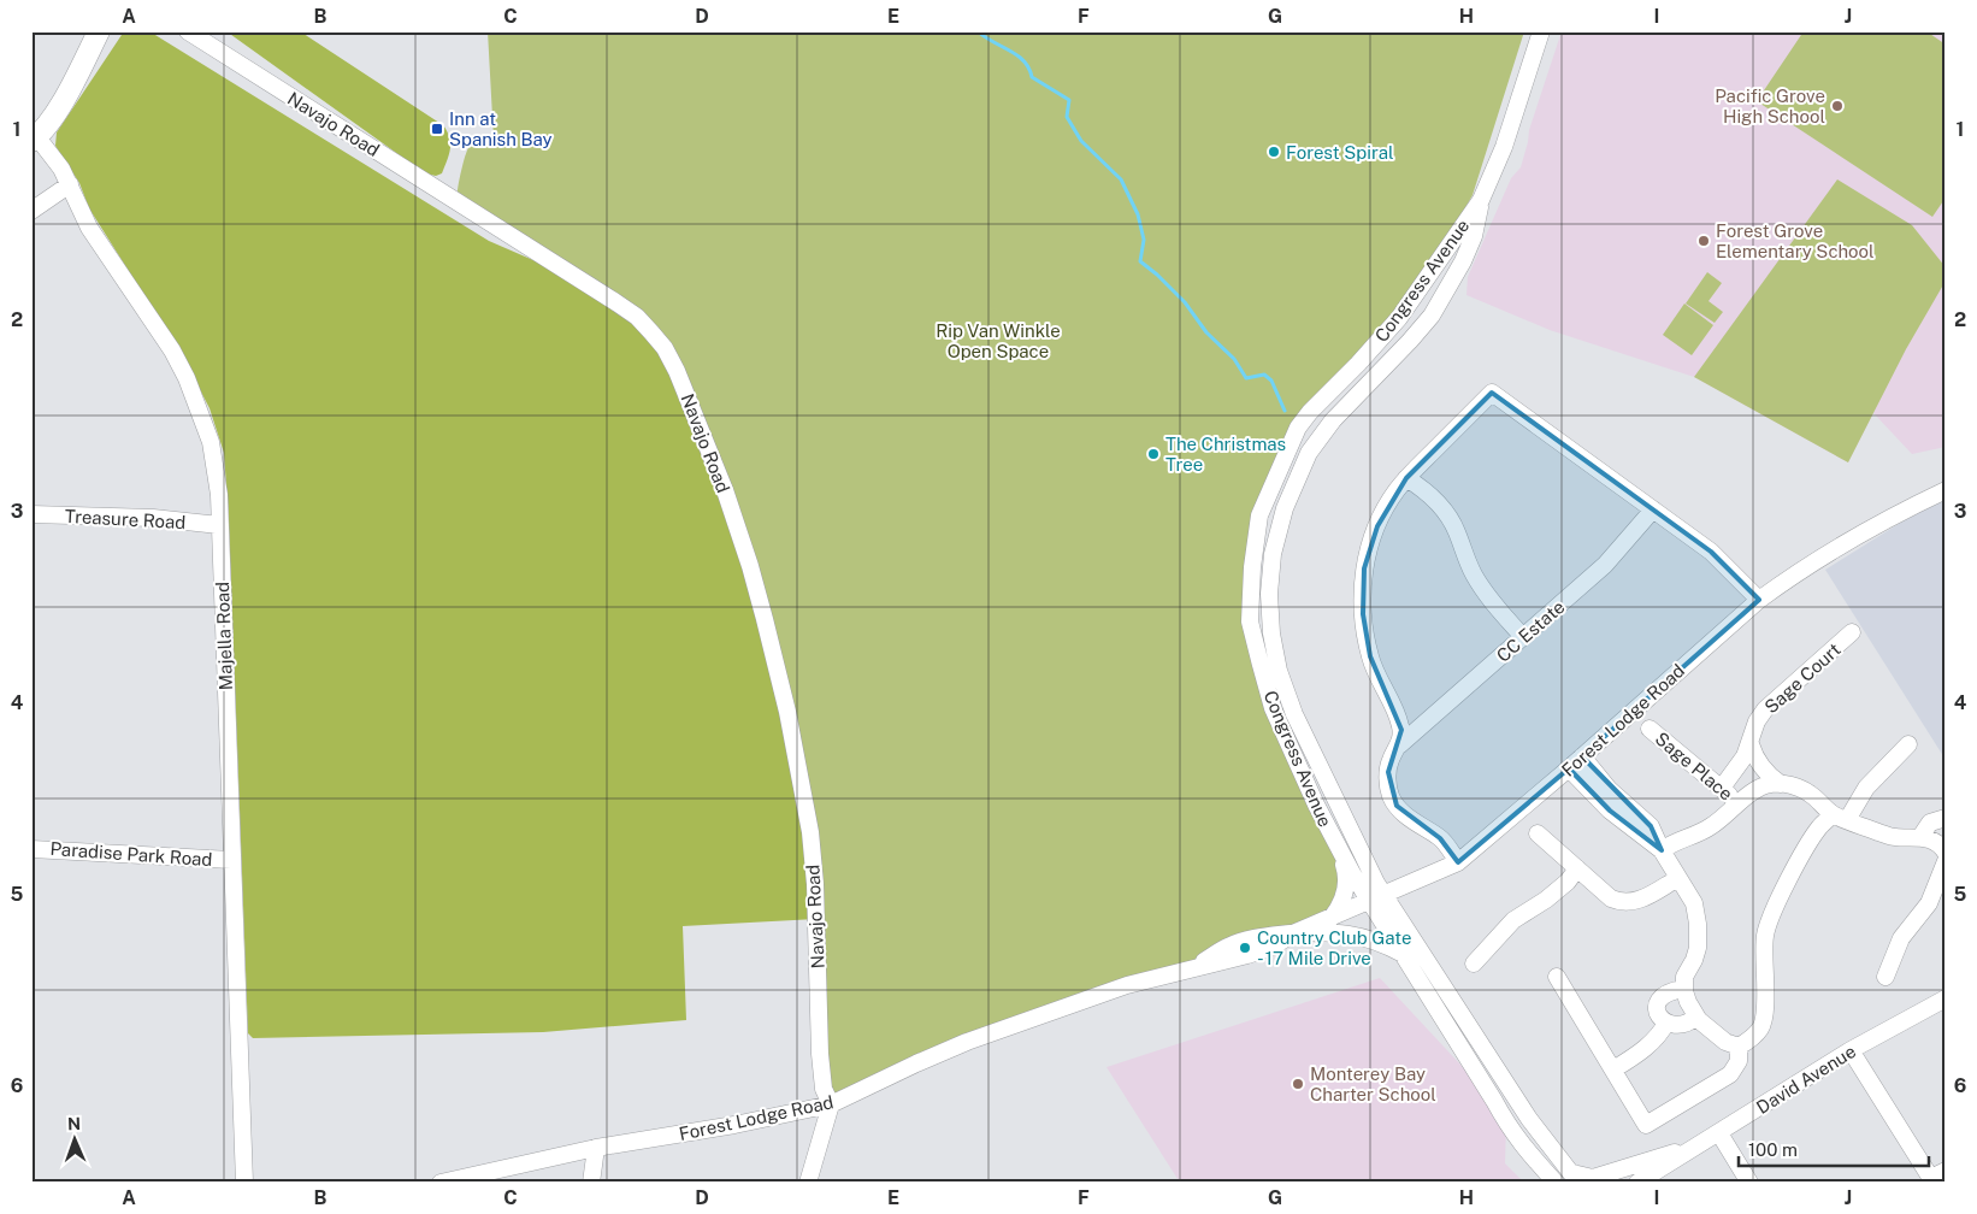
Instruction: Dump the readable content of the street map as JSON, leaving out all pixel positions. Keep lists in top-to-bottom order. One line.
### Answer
{"streets":{"street":["Navajo Road","Congress Avenue","Treasure Road","CC Estate","Majella Road","Sage Court","Forest Lodge Road","Sage Place","Paradise Park Road","David Avenue"]},"crossings":[["Navajo Road","Forest Lodge Road"],["Congress Avenue","Forest Lodge Road"],["Treasure Road","Majella Road"],["Majella Road","Paradise Park Road"],["Sage Court","Sage Place"]],"parks":["Rip Van Winkle Open Space"],"places":{"other":["Pacific Grove High School","Forest Spiral","Forest Grove Elementary School","The Christmas Tree","Country Club Gate - 17 Mile Drive","Monterey Bay Charter School"],"transit":["Inn at Spanish Bay"]},"scale_bar":"100 m","north":"top","grid":{"columns":["A","B","C","D","E","F","G","H","I","J"],"rows":["1","2","3","4","5","6"]}}
